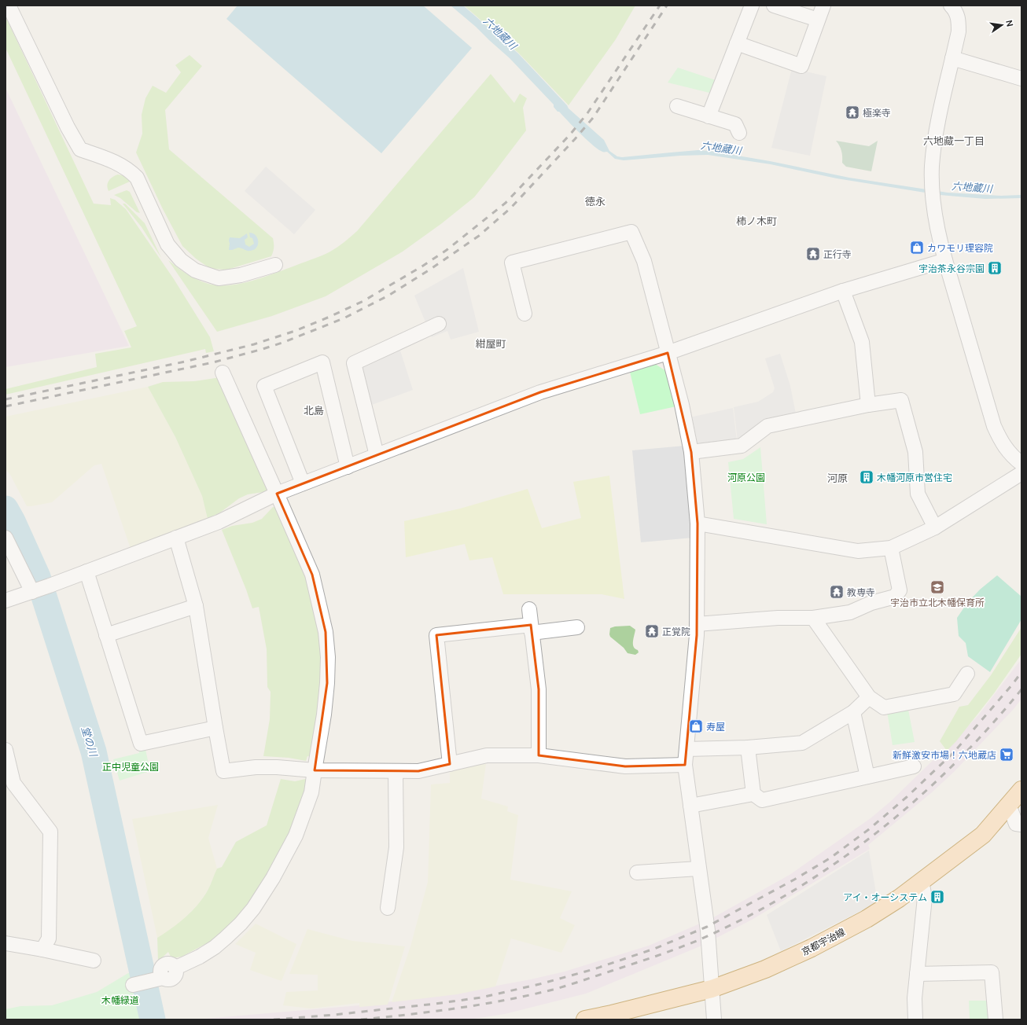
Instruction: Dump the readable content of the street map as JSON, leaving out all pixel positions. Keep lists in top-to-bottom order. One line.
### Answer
{"streets":{"main road":["京都宇治線"]},"districts":["六地藏一丁目","徳永","柿ノ木町","紺屋町","北島","河原"],"water":["六地蔵川","堂の川"],"parks":["河原公園","正中児童公園","木幡緑道"],"places":{"temple":["極楽寺","正行寺","教専寺","正覚院"],"shop":["カワモリ理容院","寿屋"],"building":["宇治茶永谷宗園","木幡河原市営住宅","アイ・オーシステム"],"school or university":["宇治市立北木幡保育所"],"supermarket":["新鮮激安市場！六地蔵店"]},"north":"right"}
